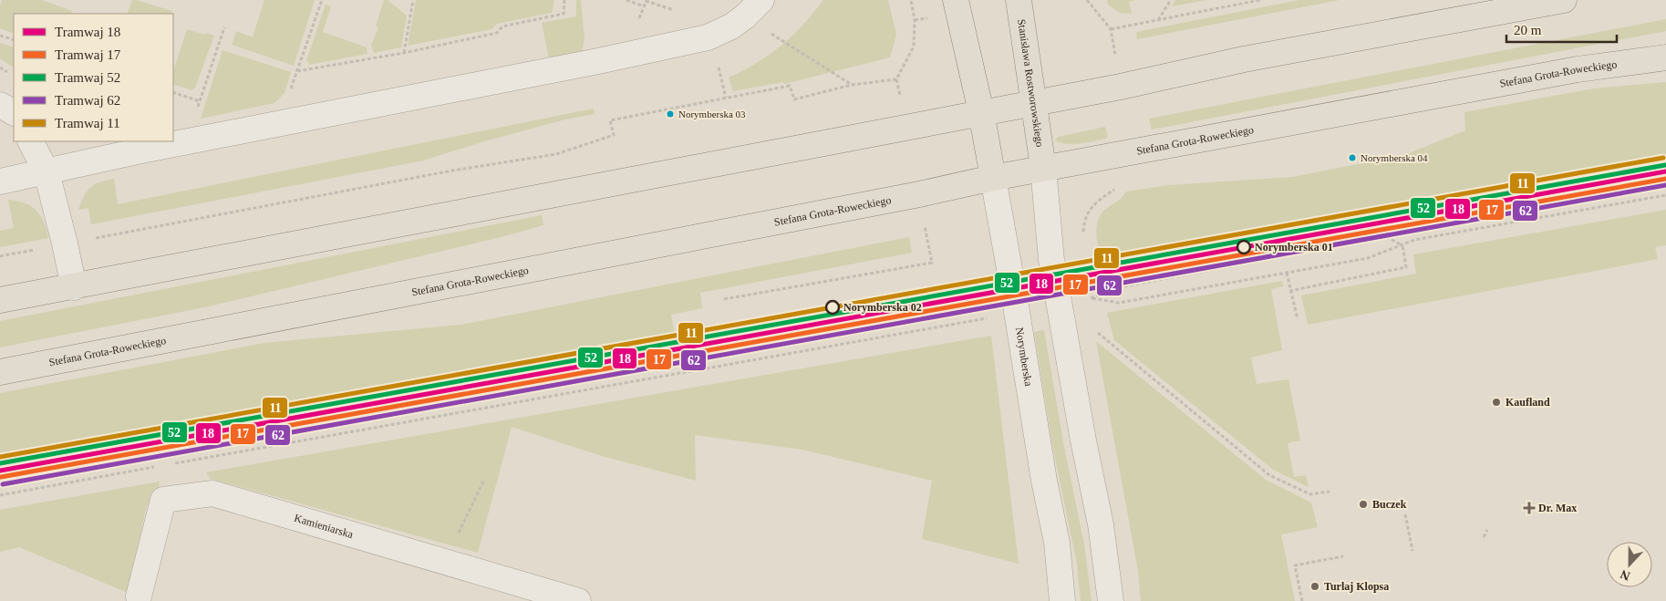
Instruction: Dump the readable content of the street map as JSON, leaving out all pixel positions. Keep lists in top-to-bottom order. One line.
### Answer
{"streets":{"main road":["Stefana Grota-Roweckiego","Stanisława Rostworowskiego","Norymberska"],"street":["Kamieniarska"]},"crossings":[["Stefana Grota-Roweckiego","Stanisława Rostworowskiego"],["Stefana Grota-Roweckiego","Norymberska"]],"places":{"other":["Norymberska 03","Norymberska 04","Norymberska 01","Norymberska 02","Kaufland","Buczek","Turlaj Klopsa"],"health":["Dr. Max"]},"lines":["tram line 11","tram line 52","tram line 18","tram line 17","tram line 62"],"legend":["Tramwaj 18","Tramwaj 17","Tramwaj 52","Tramwaj 62","Tramwaj 11"],"scale_bar":"20 m","north":"bottom"}
